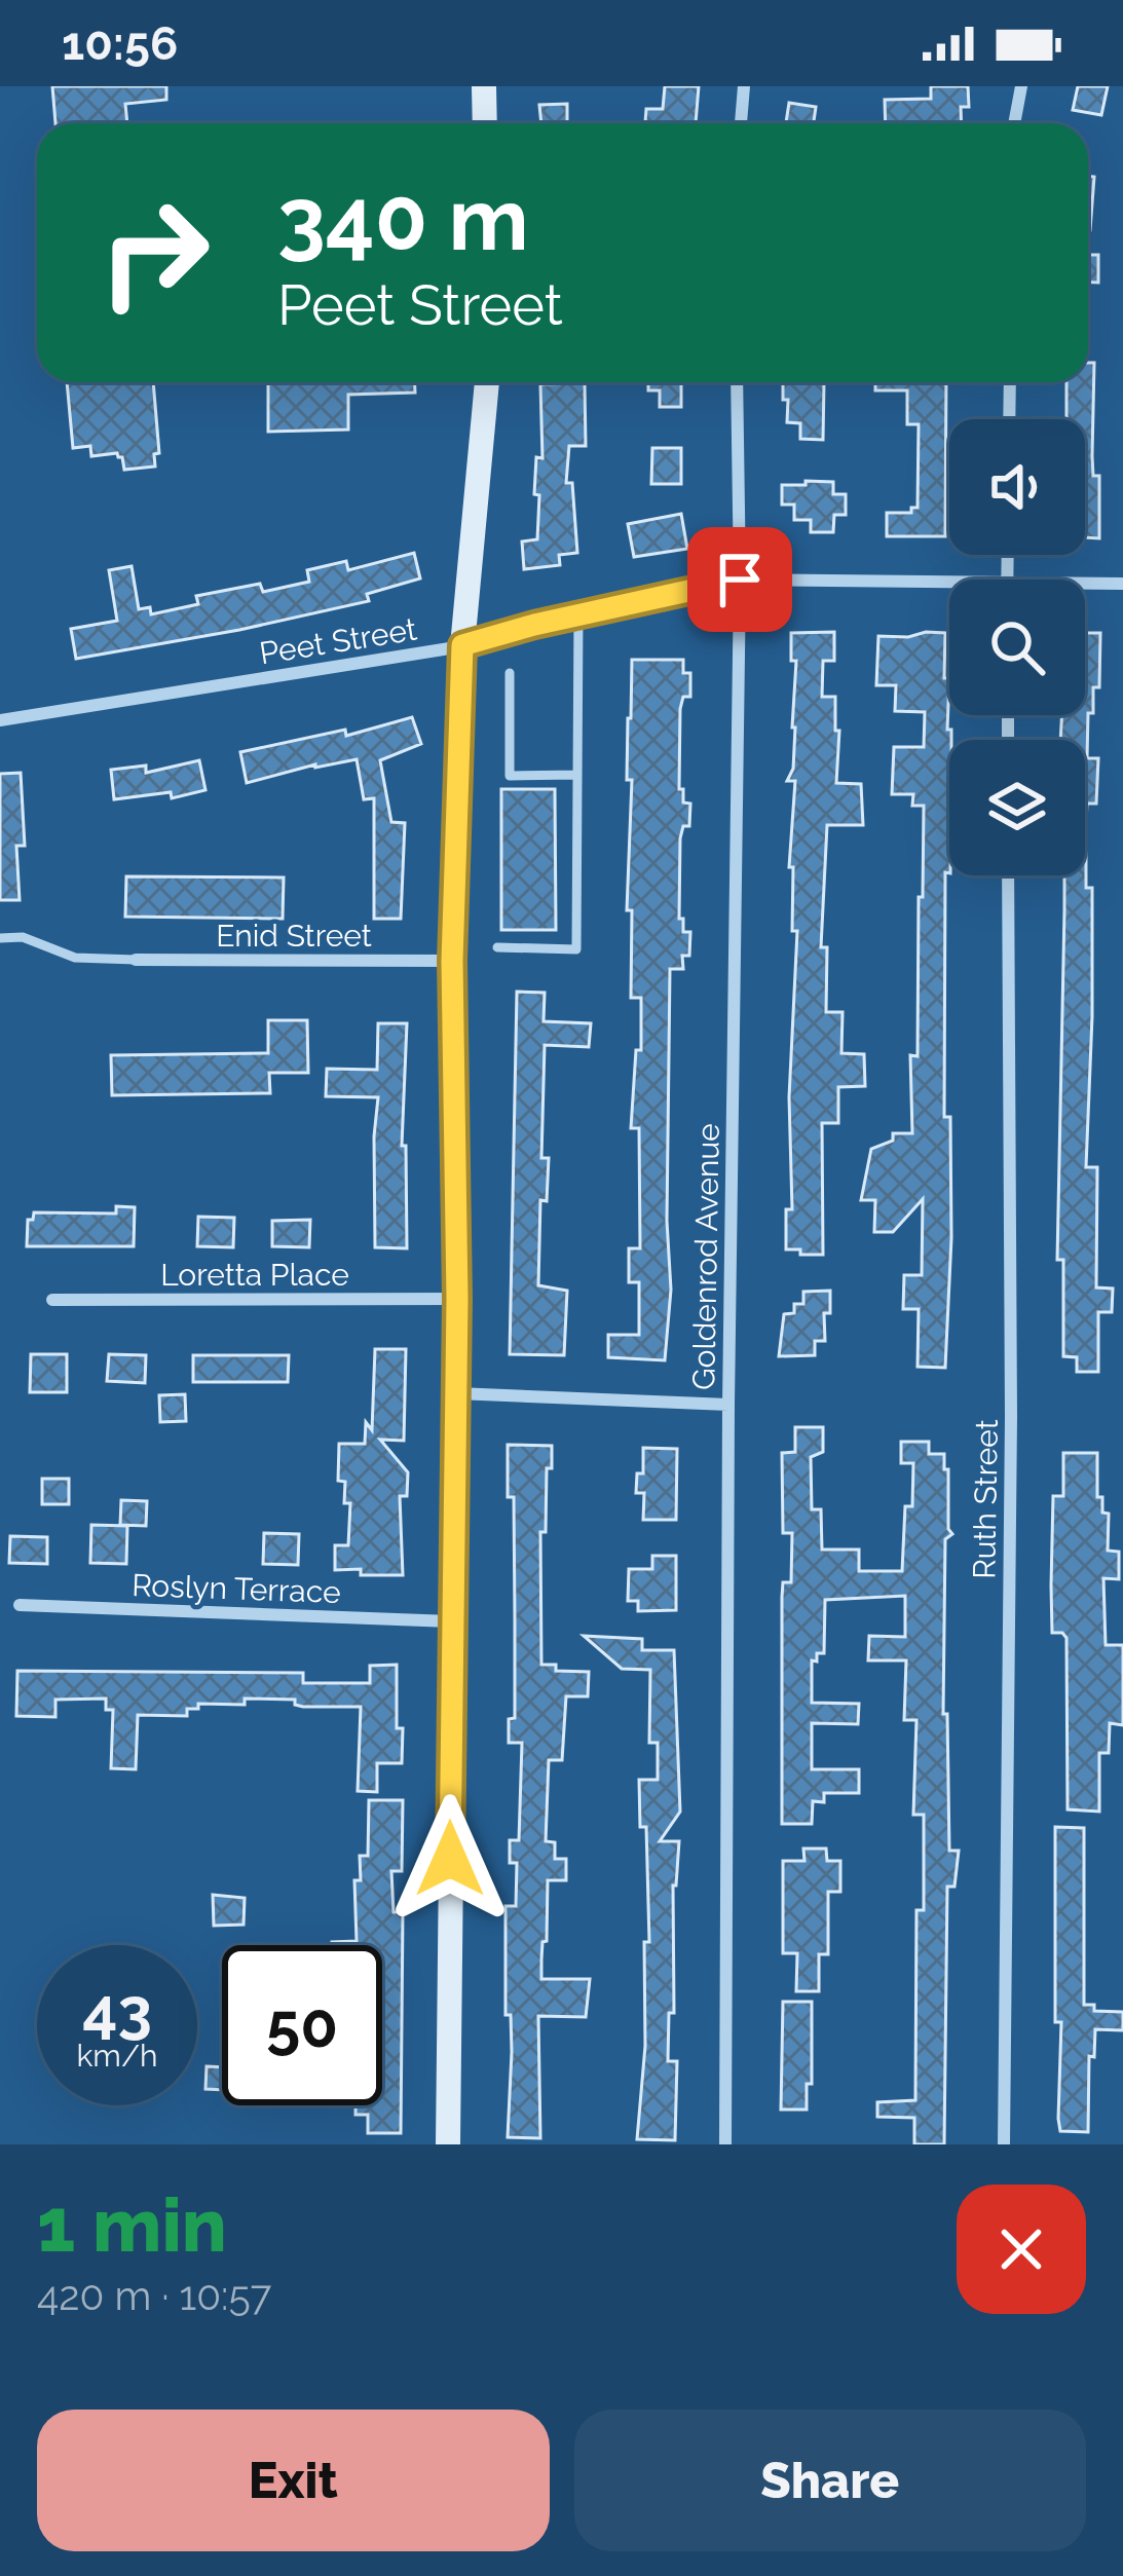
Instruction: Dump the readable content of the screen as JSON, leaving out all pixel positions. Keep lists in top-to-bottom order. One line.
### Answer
{"streets":{"street":["Peet Street","Enid Street","Goldenrod Avenue","Loretta Place","Ruth Street","Roslyn Terrace"]},"crossings":[["Peet Street","Goldenrod Avenue"]],"page":{"status":"10:56","turn":["340 m","Peet Street"],"speed":"43 km/h","limit":"50","heading":["1 min","420 m · 10:57"],"buttons":["Exit","Share"]}}
